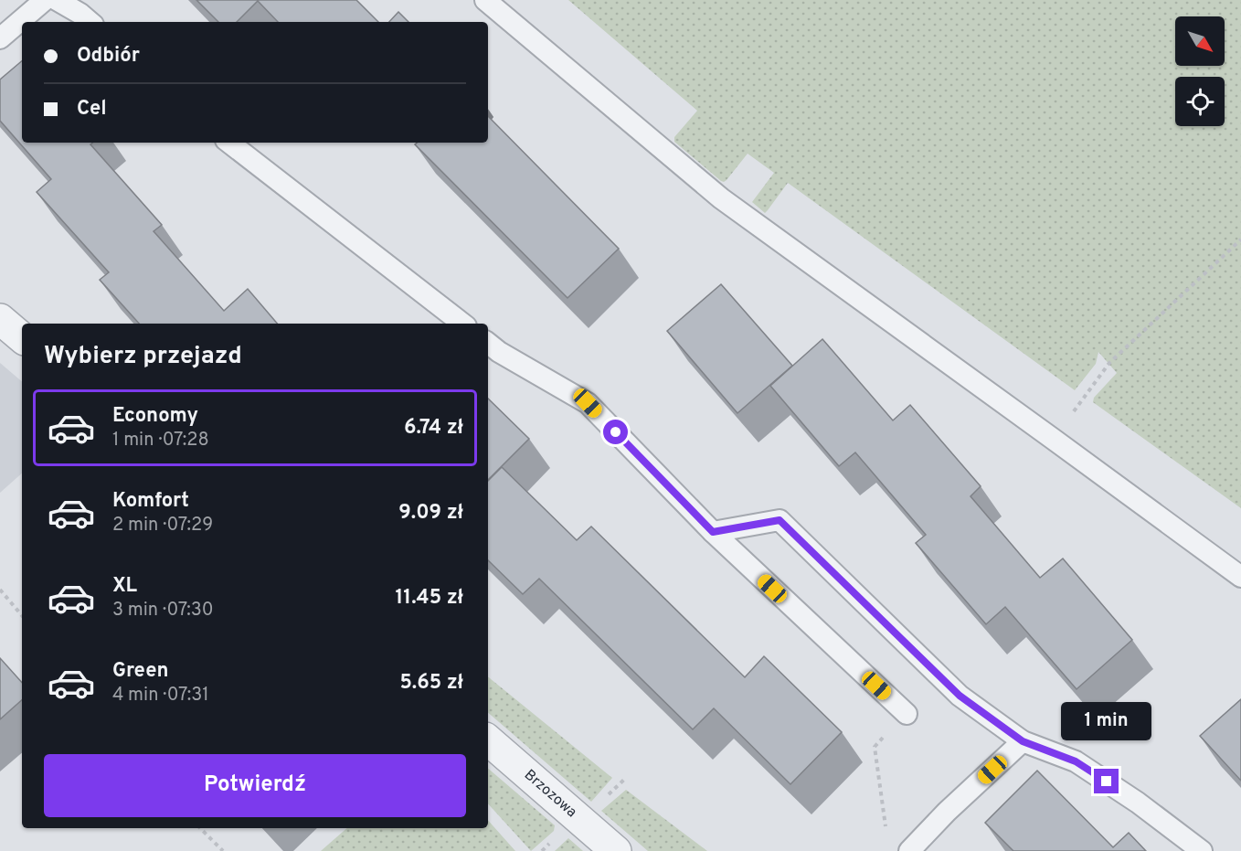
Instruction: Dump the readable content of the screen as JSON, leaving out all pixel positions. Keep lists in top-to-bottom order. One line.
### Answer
{"streets":{"street":["Brzozowa"]},"north":"bottom right","page":{"banner":["Odbiór","Cel"],"heading":"Wybierz przejazd","list":[{"name":"Economy","note":"1 min · 07:28","value":"6.74 zł"},{"name":"Komfort","note":"2 min · 07:29","value":"9.09 zł"},{"name":"XL","note":"3 min · 07:30","value":"11.45 zł"},{"name":"Green","note":"4 min · 07:31","value":"5.65 zł"}],"bubble":"1 min","buttons":"Potwierdź"}}
